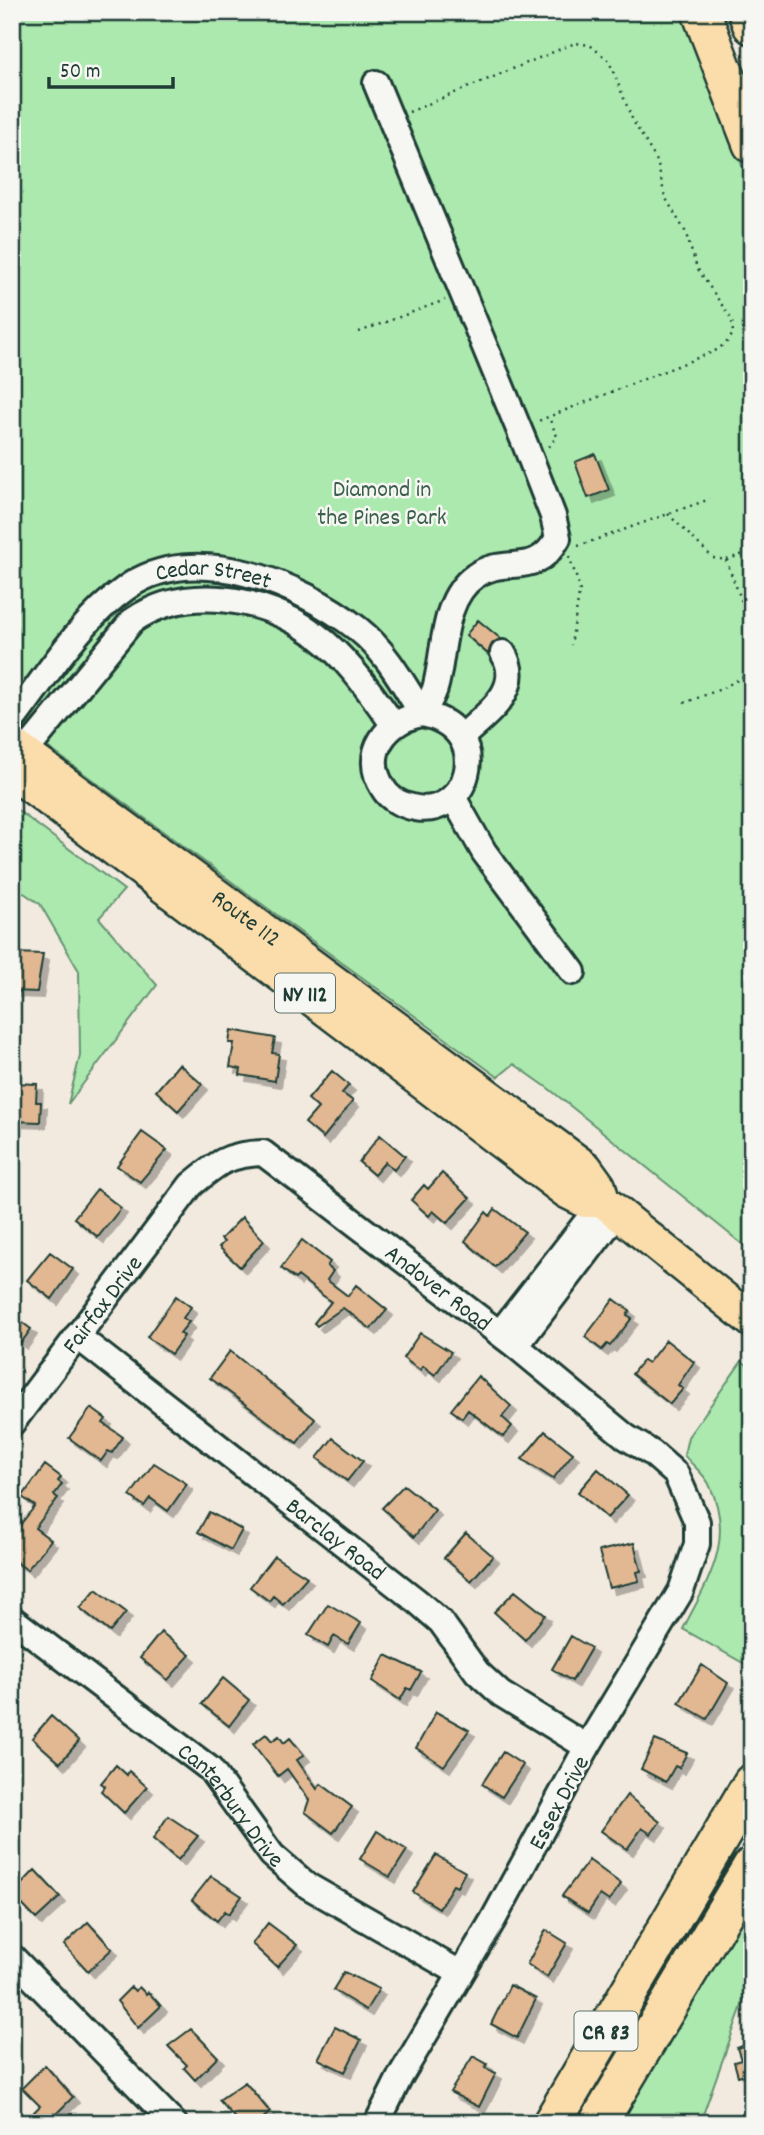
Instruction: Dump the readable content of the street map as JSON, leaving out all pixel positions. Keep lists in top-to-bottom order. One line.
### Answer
{"streets":{"highway":["CR 83"],"main road":["Route 112","NY 112"],"street":["Cedar Street","Andover Road","Fairfax Drive","Barclay Road","Essex Drive","Canterbury Drive"]},"crossings":[["Cedar Street","Route 112"],["Andover Road","Fairfax Drive"],["Andover Road","Essex Drive"],["Fairfax Drive","Barclay Road"],["Barclay Road","Essex Drive"],["Essex Drive","Canterbury Drive"]],"parks":["Diamond in the Pines Park"],"scale_bar":"50 m"}
